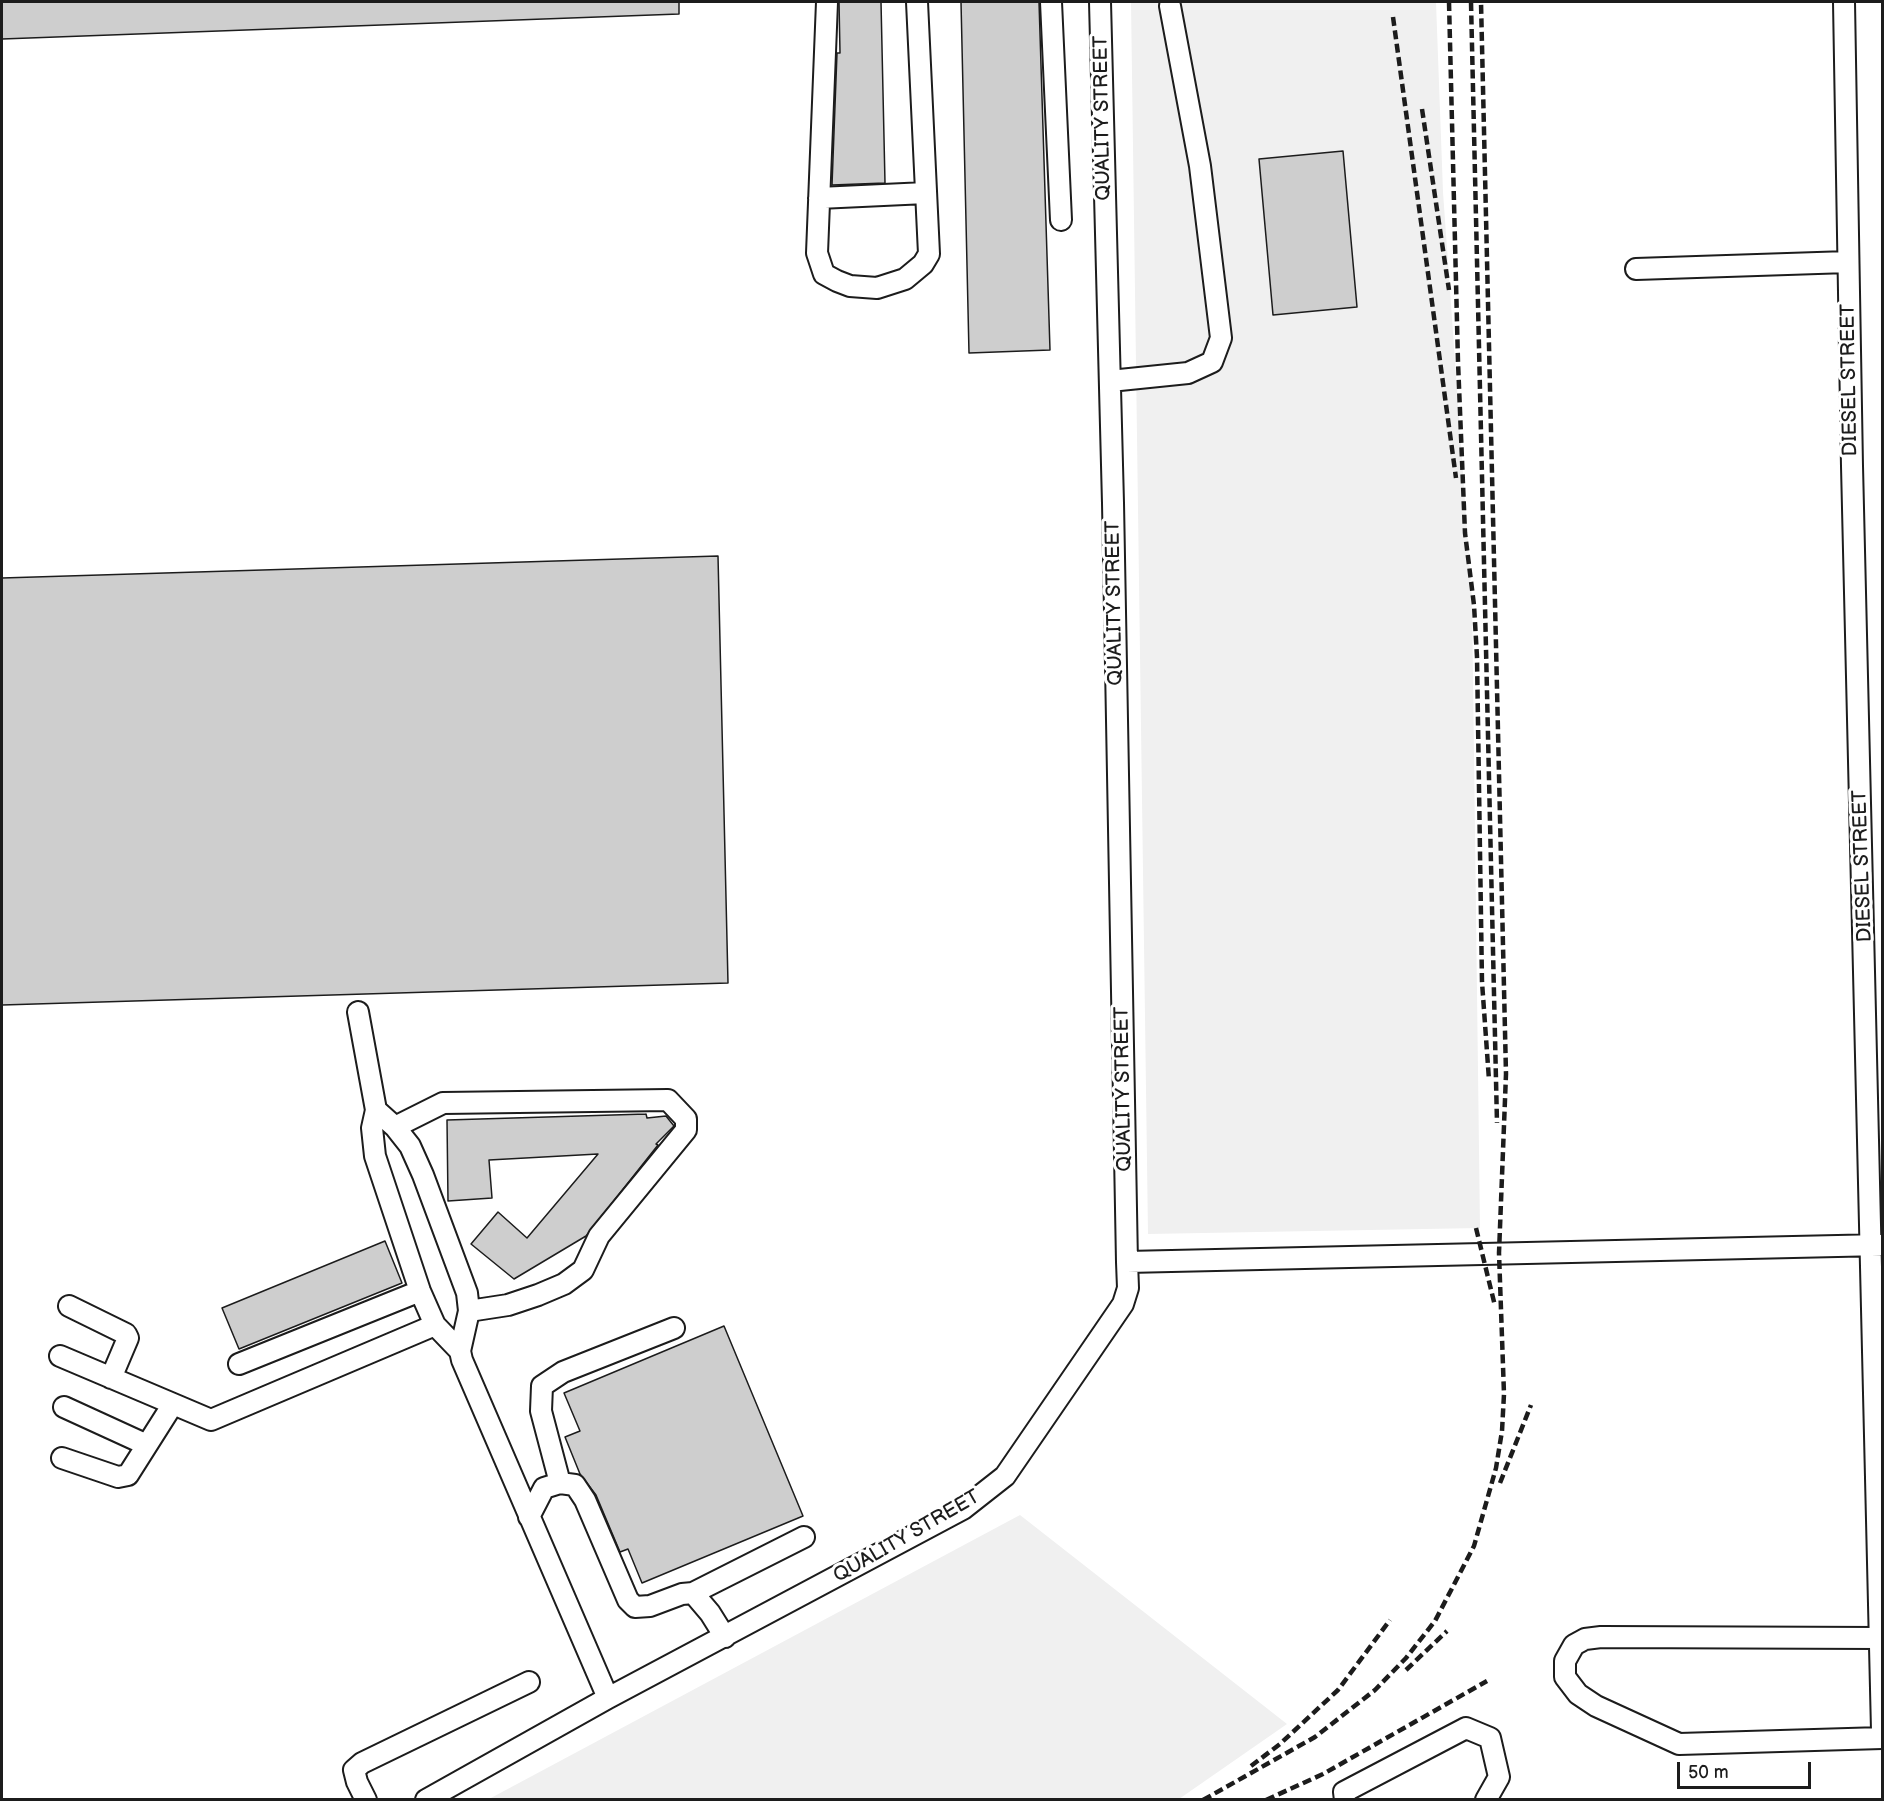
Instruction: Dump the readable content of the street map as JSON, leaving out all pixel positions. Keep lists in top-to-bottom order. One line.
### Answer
{"streets":{"street":["QUALITY STREET","DIESEL STREET"]},"scale_bar":"50 m"}
